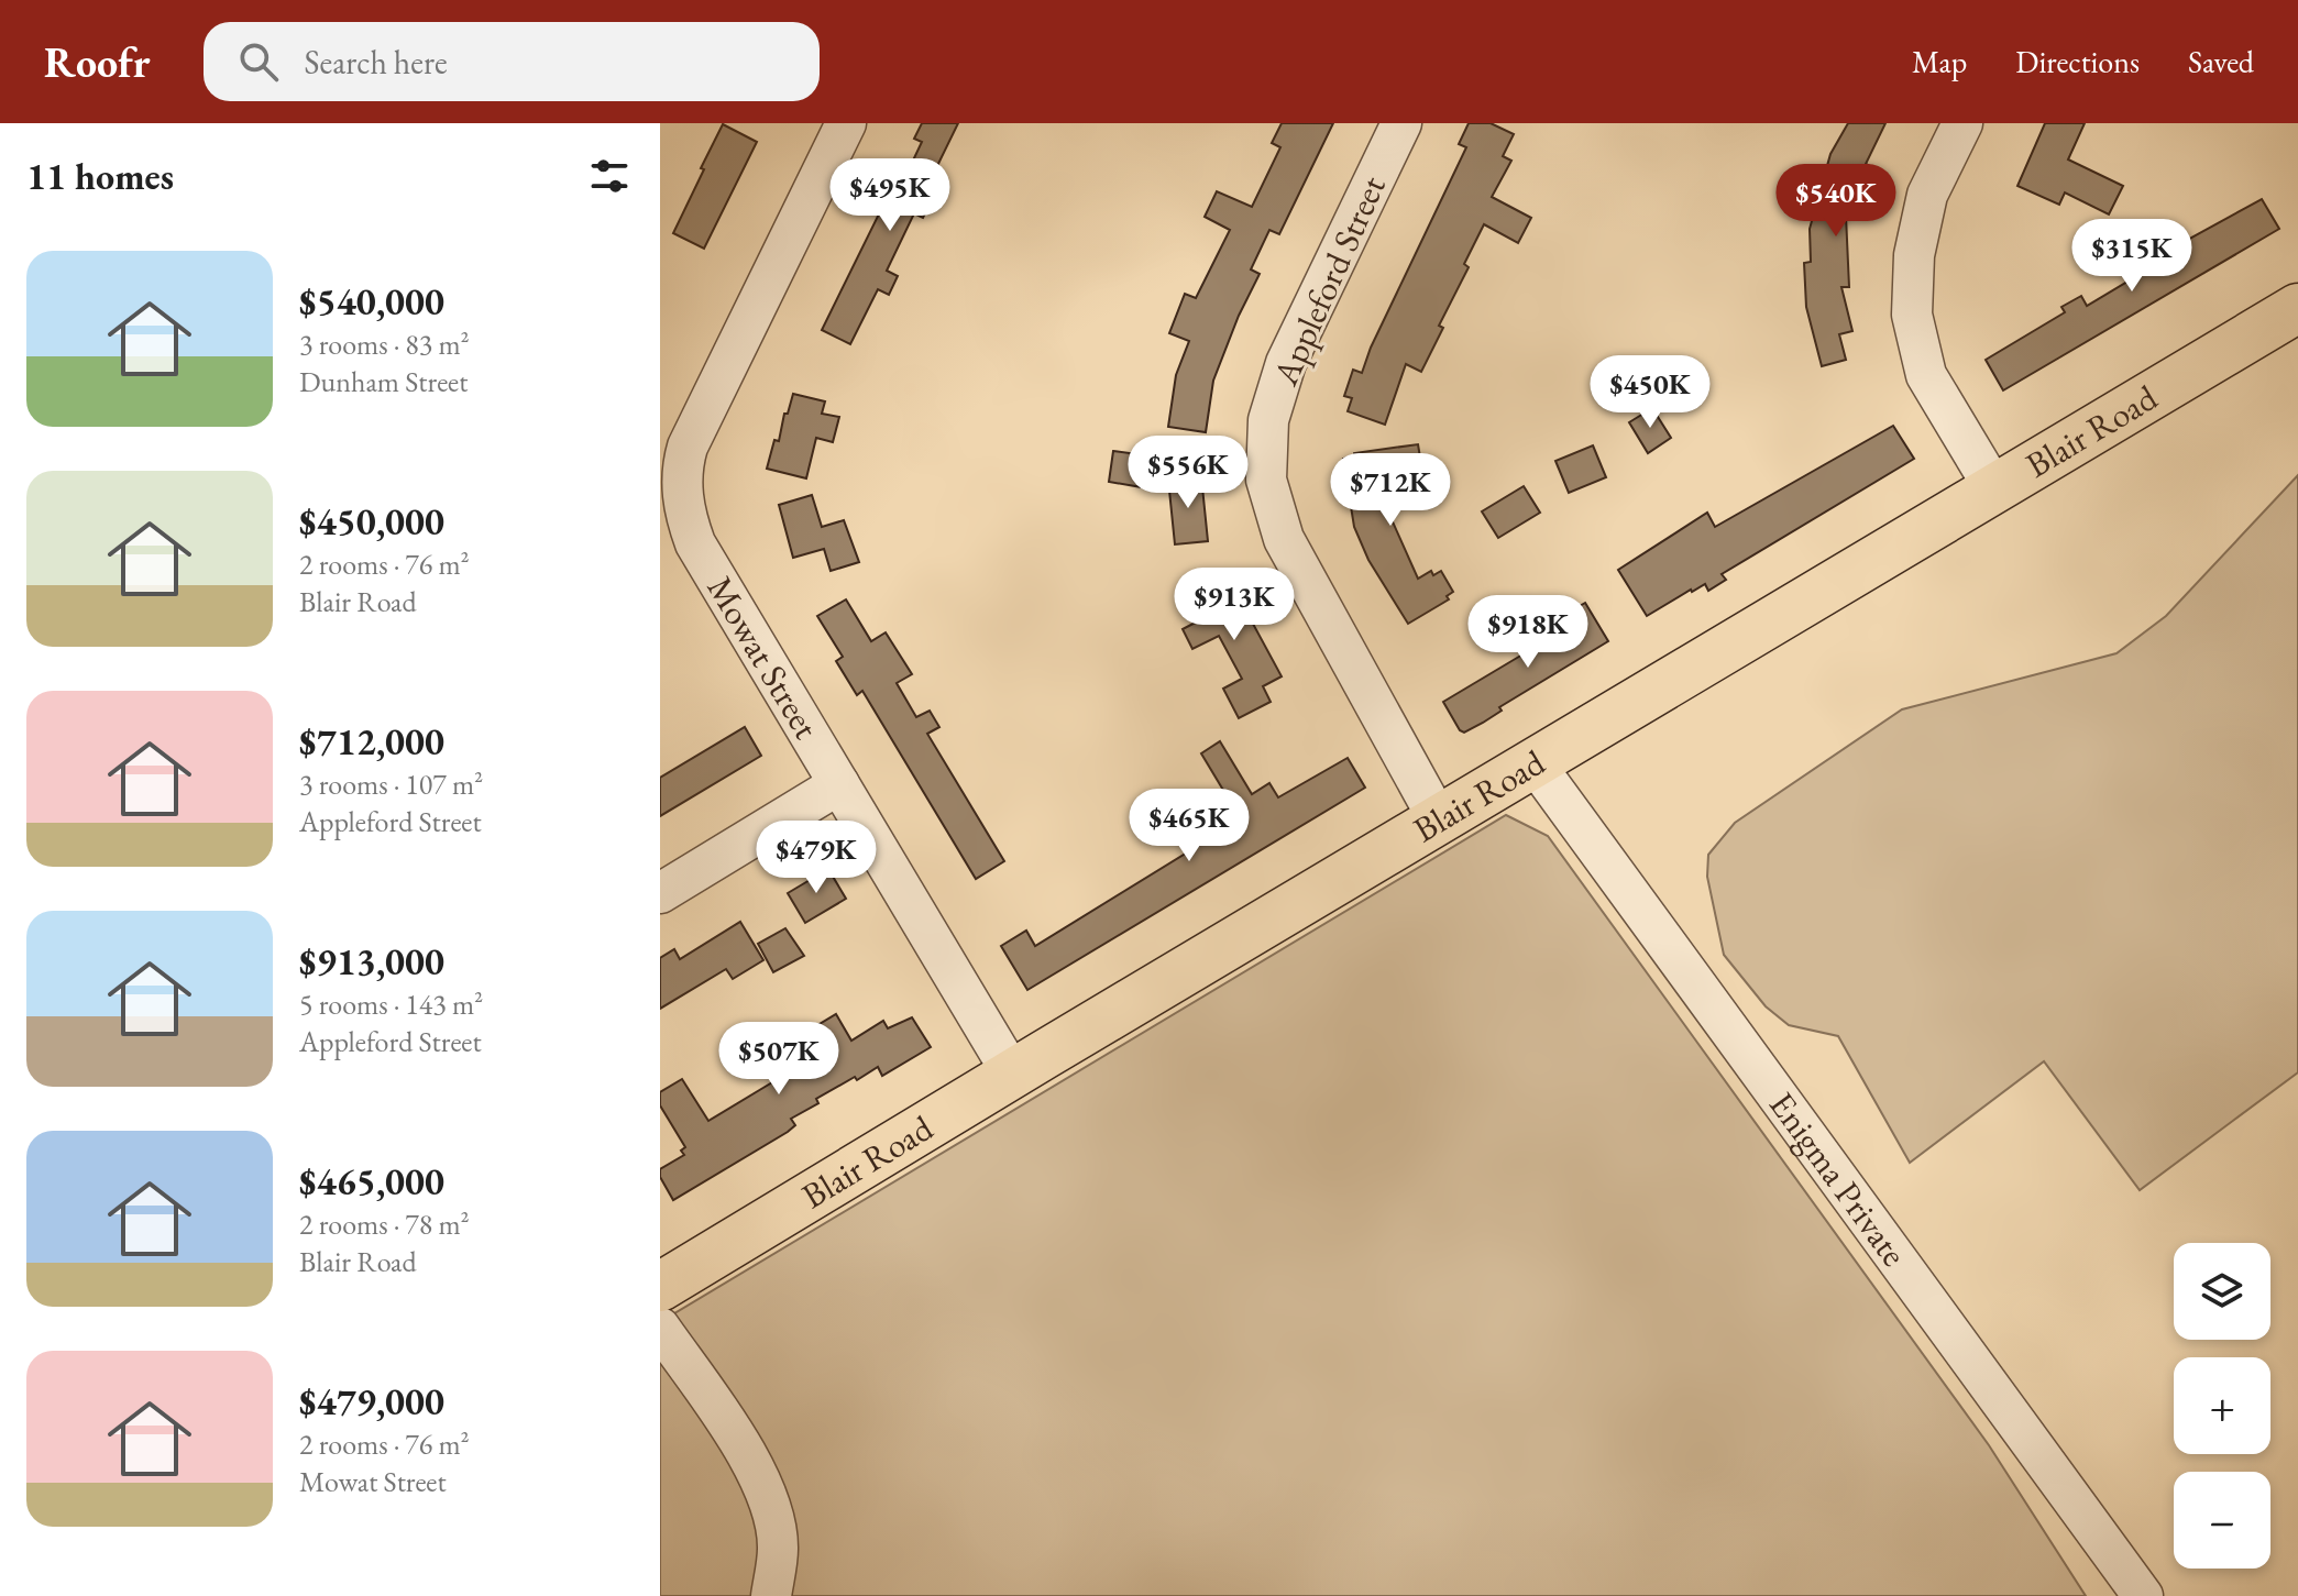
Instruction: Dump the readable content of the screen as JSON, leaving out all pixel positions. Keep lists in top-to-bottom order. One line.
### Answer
{"streets":{"main road":["Blair Road"],"street":["Appleford Street","Mowat Street","Enigma Private"]},"crossings":[["Appleford Street","Blair Road"],["Blair Road","Mowat Street"],["Blair Road","Enigma Private"]],"page":{"header":"Roofr","search":"Search here","nav":["Map","Directions","Saved"],"heading":"11 homes","price":["$495K","$540K","$315K","$450K","$556K","$712K","$913K","$918K","$465K","$479K","$507K"],"list":[{"name":"$540,000","note":"3 rooms · 83 m² · Dunham Street"},{"name":"$450,000","note":"2 rooms · 76 m² · Blair Road"},{"name":"$712,000","note":"3 rooms · 107 m² · Appleford Street"},{"name":"$913,000","note":"5 rooms · 143 m² · Appleford Street"},{"name":"$465,000","note":"2 rooms · 78 m² · Blair Road"},{"name":"$479,000","note":"2 rooms · 76 m² · Mowat Street"}],"map_buttons":["+","−"]}}
